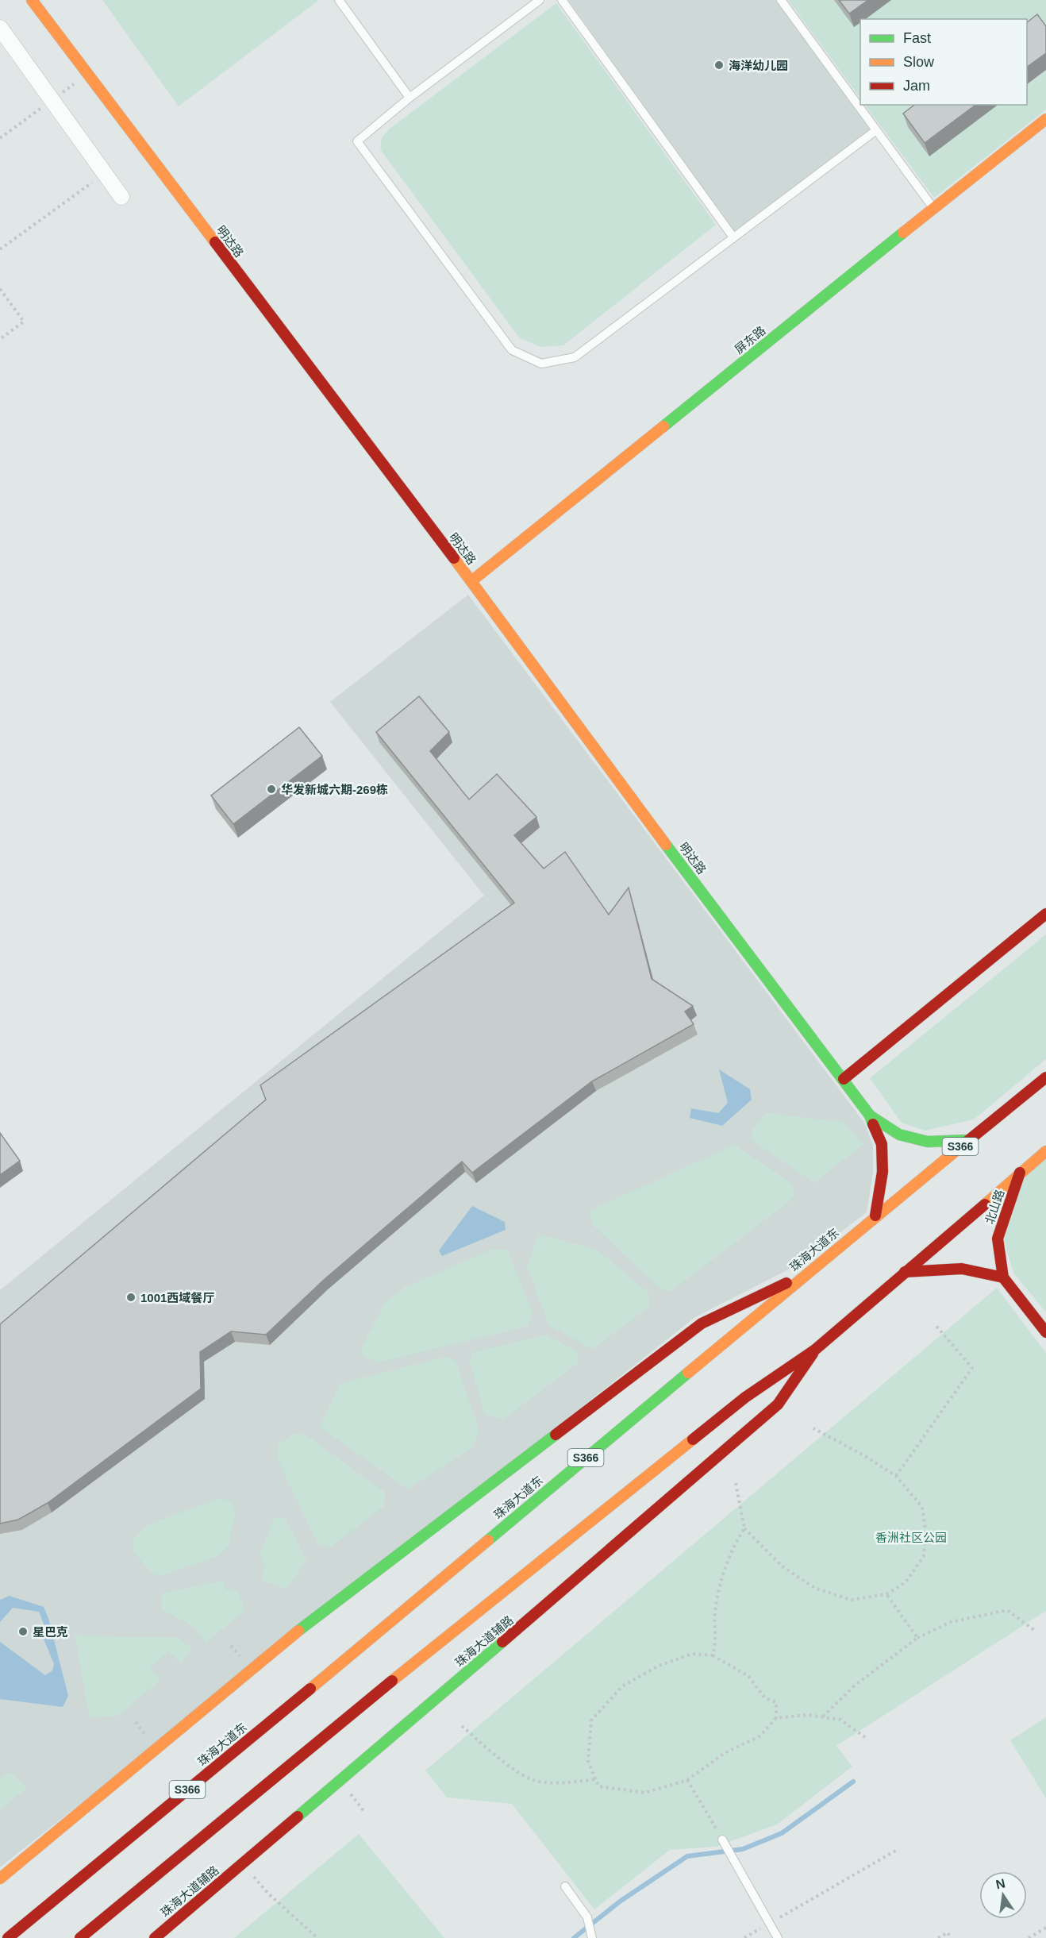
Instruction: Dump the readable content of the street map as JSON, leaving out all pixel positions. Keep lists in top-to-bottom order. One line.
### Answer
{"streets":{"main road":["明达路","屏东路","S366","北山路","珠海大道东","珠海大道辅路"]},"crossings":[["明达路","屏东路"],["明达路","珠海大道东"]],"parks":["香洲社区公园"],"places":["海洋幼儿园","华发新城六期-269栋","1001西域餐厅","星巴克"],"legend":["Fast","Slow","Jam"],"north":"top"}
